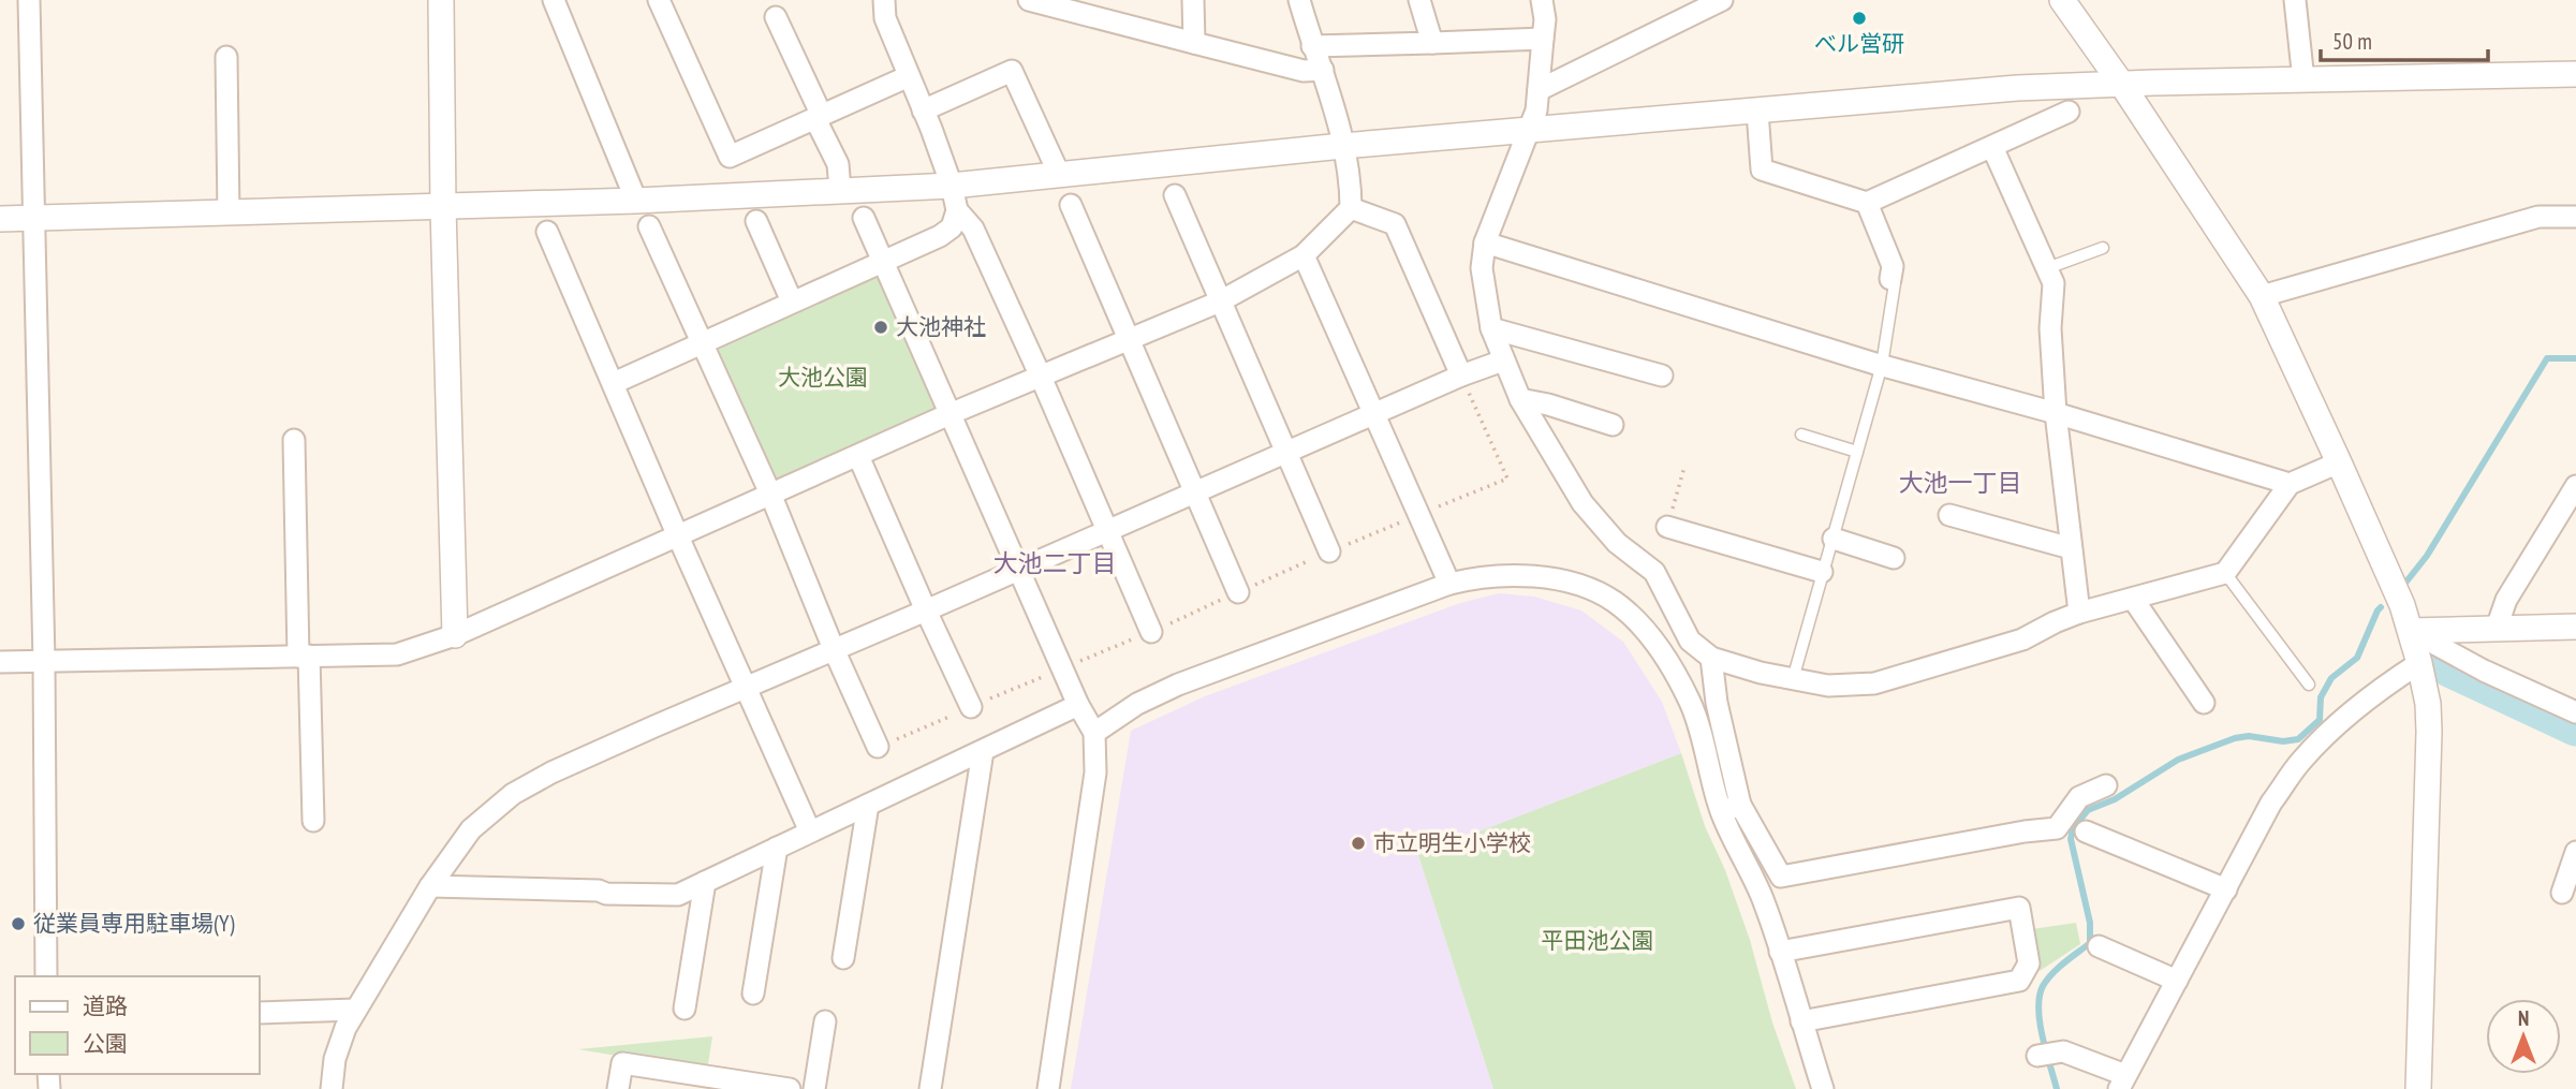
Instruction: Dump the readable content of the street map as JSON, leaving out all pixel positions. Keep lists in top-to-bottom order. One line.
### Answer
{"districts":["大池一丁目","大池二丁目"],"parks":["大池公園","平田池公園"],"places":["べル営研","大池神社","市立明生小学校","従業員専用駐車場(Y)"],"legend":["道路","公園"],"scale_bar":"50 m","north":"top"}
